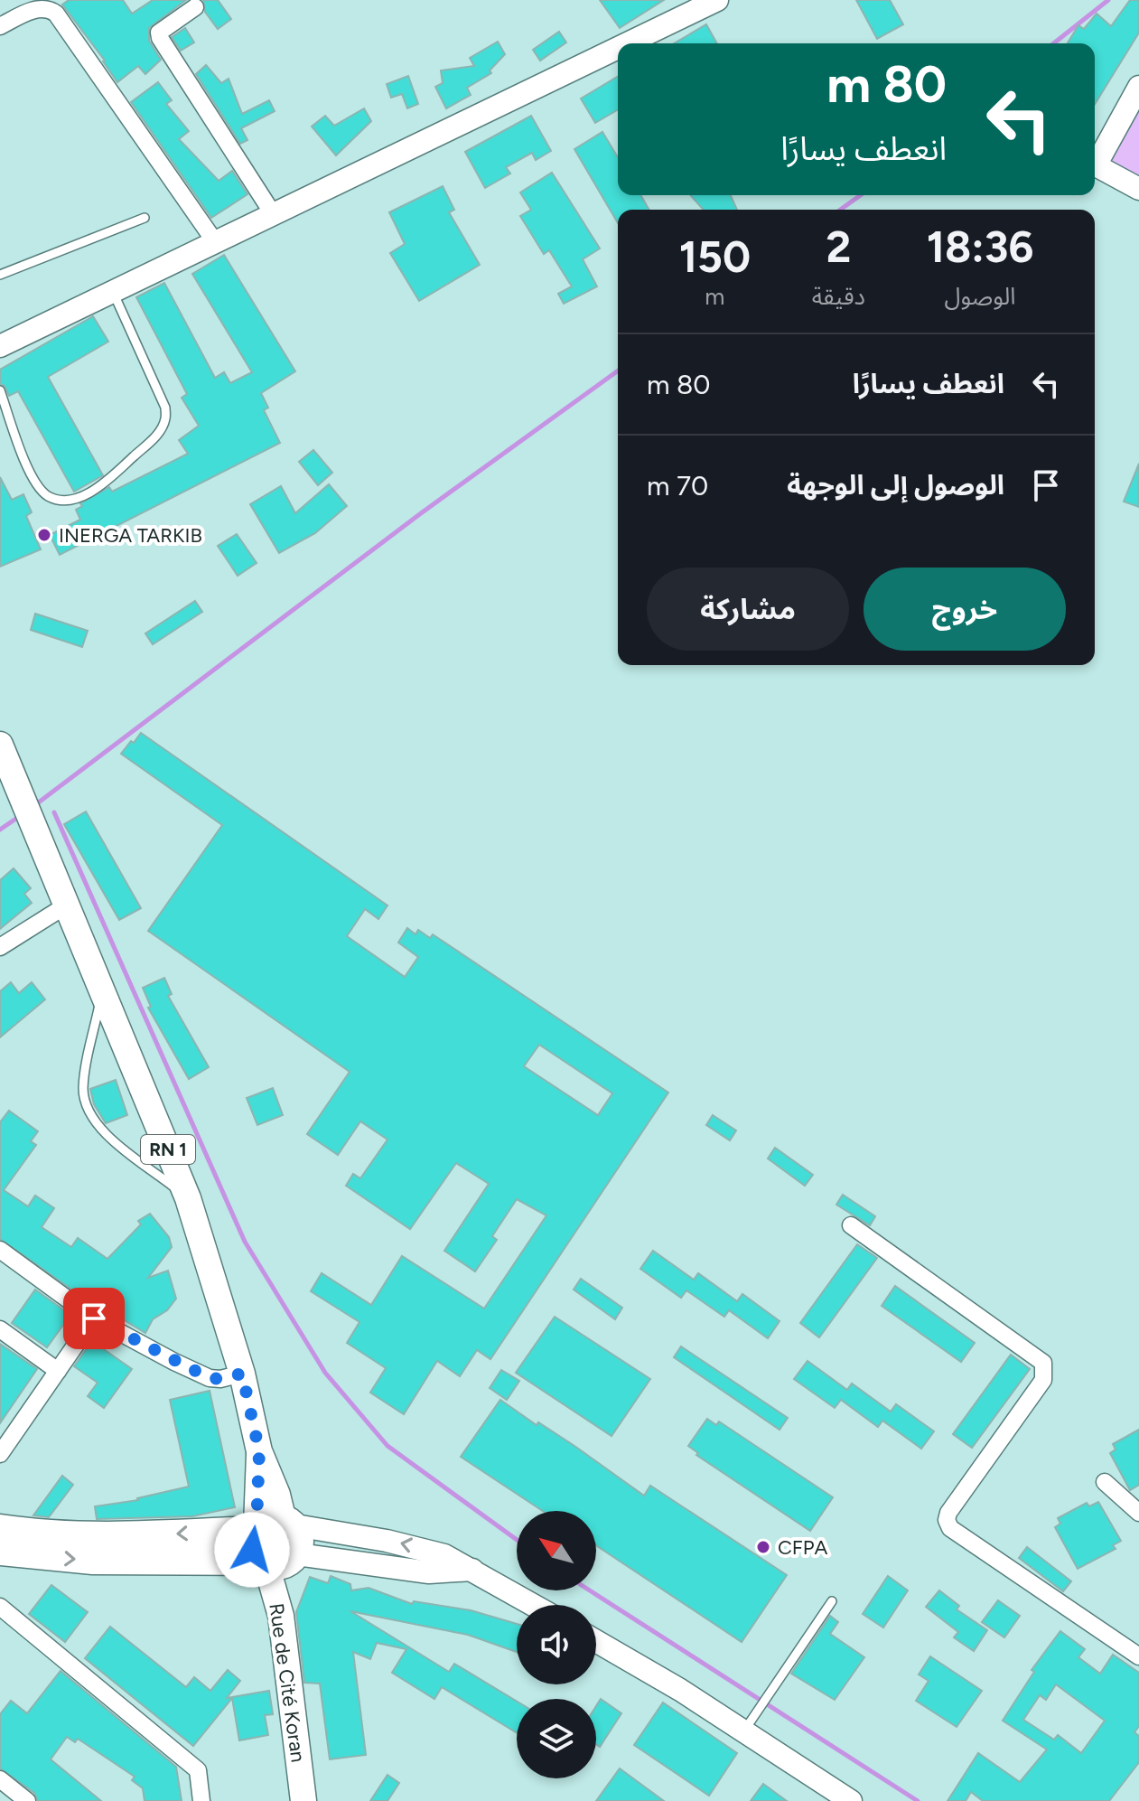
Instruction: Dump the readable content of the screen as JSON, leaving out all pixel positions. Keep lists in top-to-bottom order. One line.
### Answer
{"streets":{"main road":["RN 1","Rue de Cité Koran"]},"crossings":[["RN 1","Rue de Cité Koran"]],"places":["INERGA TARKIB","CFPA"],"north":"top left","page":{"turn":["80 m","انعطف يسارًا"],"eta":["18:36","الوصول","2","دقيقة","150","m"],"list":[{"name":"انعطف يسارًا","value":"80 m"},{"name":"الوصول إلى الوجهة","value":"70 m"}],"buttons":["خروج","مشاركة"]}}
